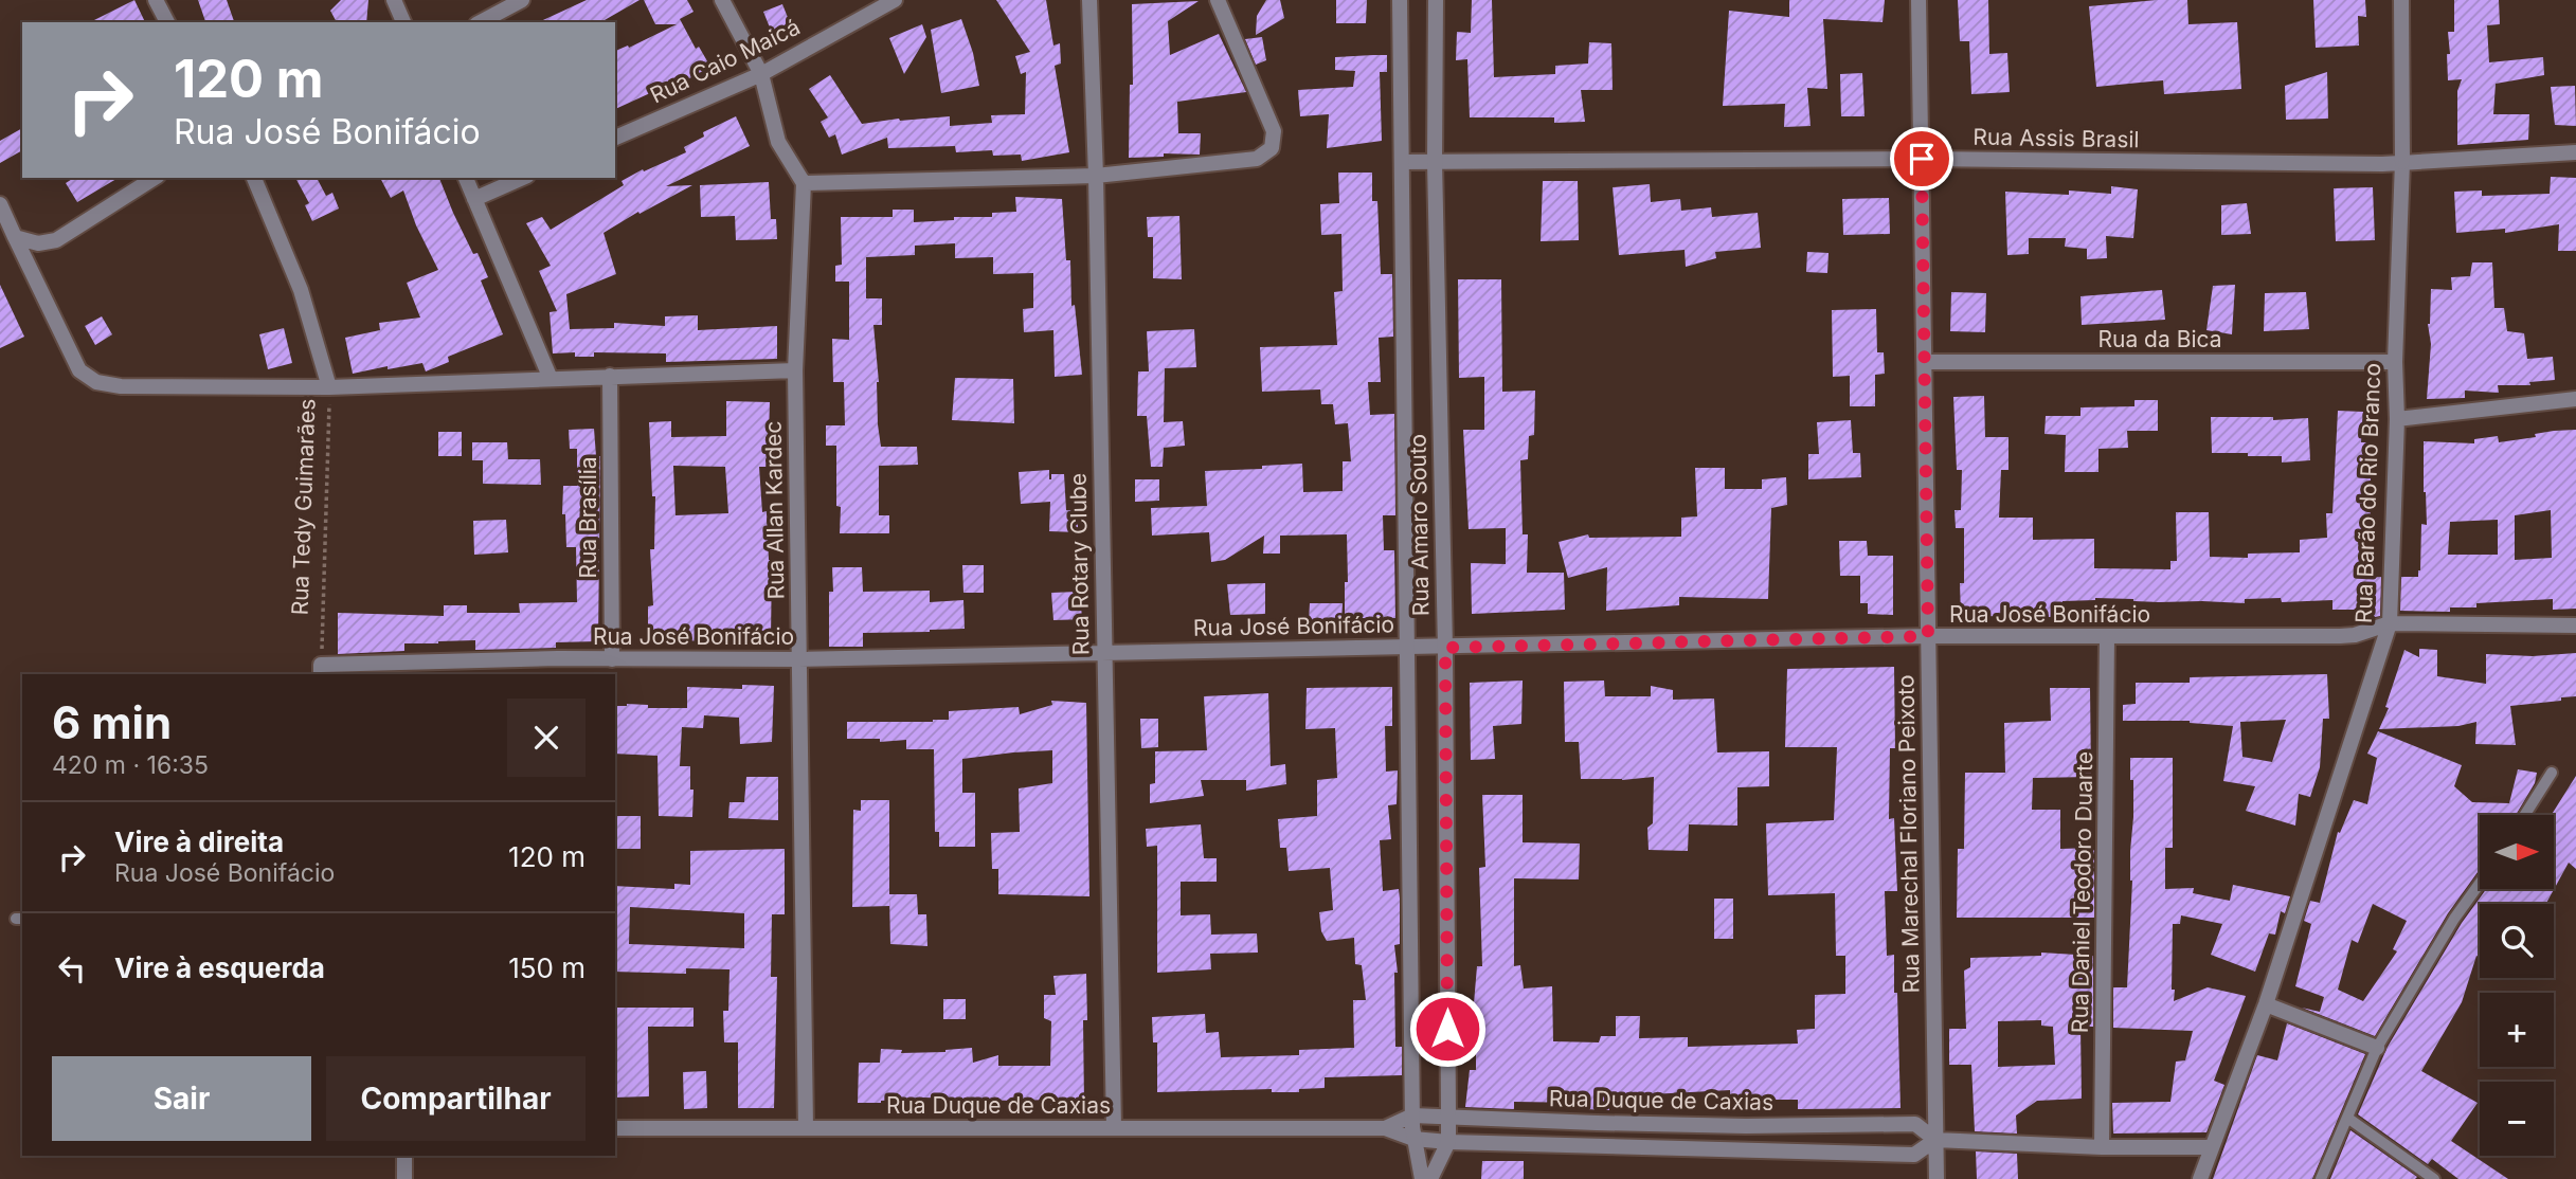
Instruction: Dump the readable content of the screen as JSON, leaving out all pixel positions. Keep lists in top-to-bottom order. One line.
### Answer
{"streets":{"street":["Rua Caio Maicá","Rua Assis Brasil","Rua da Bica","Rua Barão do Rio Branco","Rua Tedy Guimarães","Rua Allan Kardec","Rua Brasília","Rua Amaro Souto","Rua Rotary Clube","Rua José Bonifácio","Rua Marechal Floriano Peixoto","Rua Daniel Teodoro Duarte","Rua Duque de Caxias"]},"crossings":[["Rua Assis Brasil","Rua Barão do Rio Branco"],["Rua Assis Brasil","Rua Amaro Souto"],["Rua Assis Brasil","Rua Marechal Floriano Peixoto"],["Rua da Bica","Rua Barão do Rio Branco"],["Rua da Bica","Rua Marechal Floriano Peixoto"],["Rua Barão do Rio Branco","Rua José Bonifácio"],["Rua Barão do Rio Branco","Rua Duque de Caxias"],["Rua Tedy Guimarães","Rua José Bonifácio"],["Rua Allan Kardec","Rua José Bonifácio"],["Rua Allan Kardec","Rua Duque de Caxias"],["Rua Brasília","Rua José Bonifácio"],["Rua Amaro Souto","Rua José Bonifácio"],["Rua Amaro Souto","Rua Duque de Caxias"],["Rua Rotary Clube","Rua José Bonifácio"],["Rua Rotary Clube","Rua Duque de Caxias"],["Rua José Bonifácio","Rua Marechal Floriano Peixoto"],["Rua José Bonifácio","Rua Daniel Teodoro Duarte"],["Rua Marechal Floriano Peixoto","Rua Duque de Caxias"],["Rua Daniel Teodoro Duarte","Rua Duque de Caxias"]],"north":"right","page":{"turn":["120 m","Rua José Bonifácio"],"heading":["6 min","420 m · 16:35"],"list":[{"name":"Vire à direita","note":"Rua José Bonifácio","value":"120 m"},{"name":"Vire à esquerda","value":"150 m"}],"map_buttons":["+","−"],"buttons":["Sair","Compartilhar"]}}
